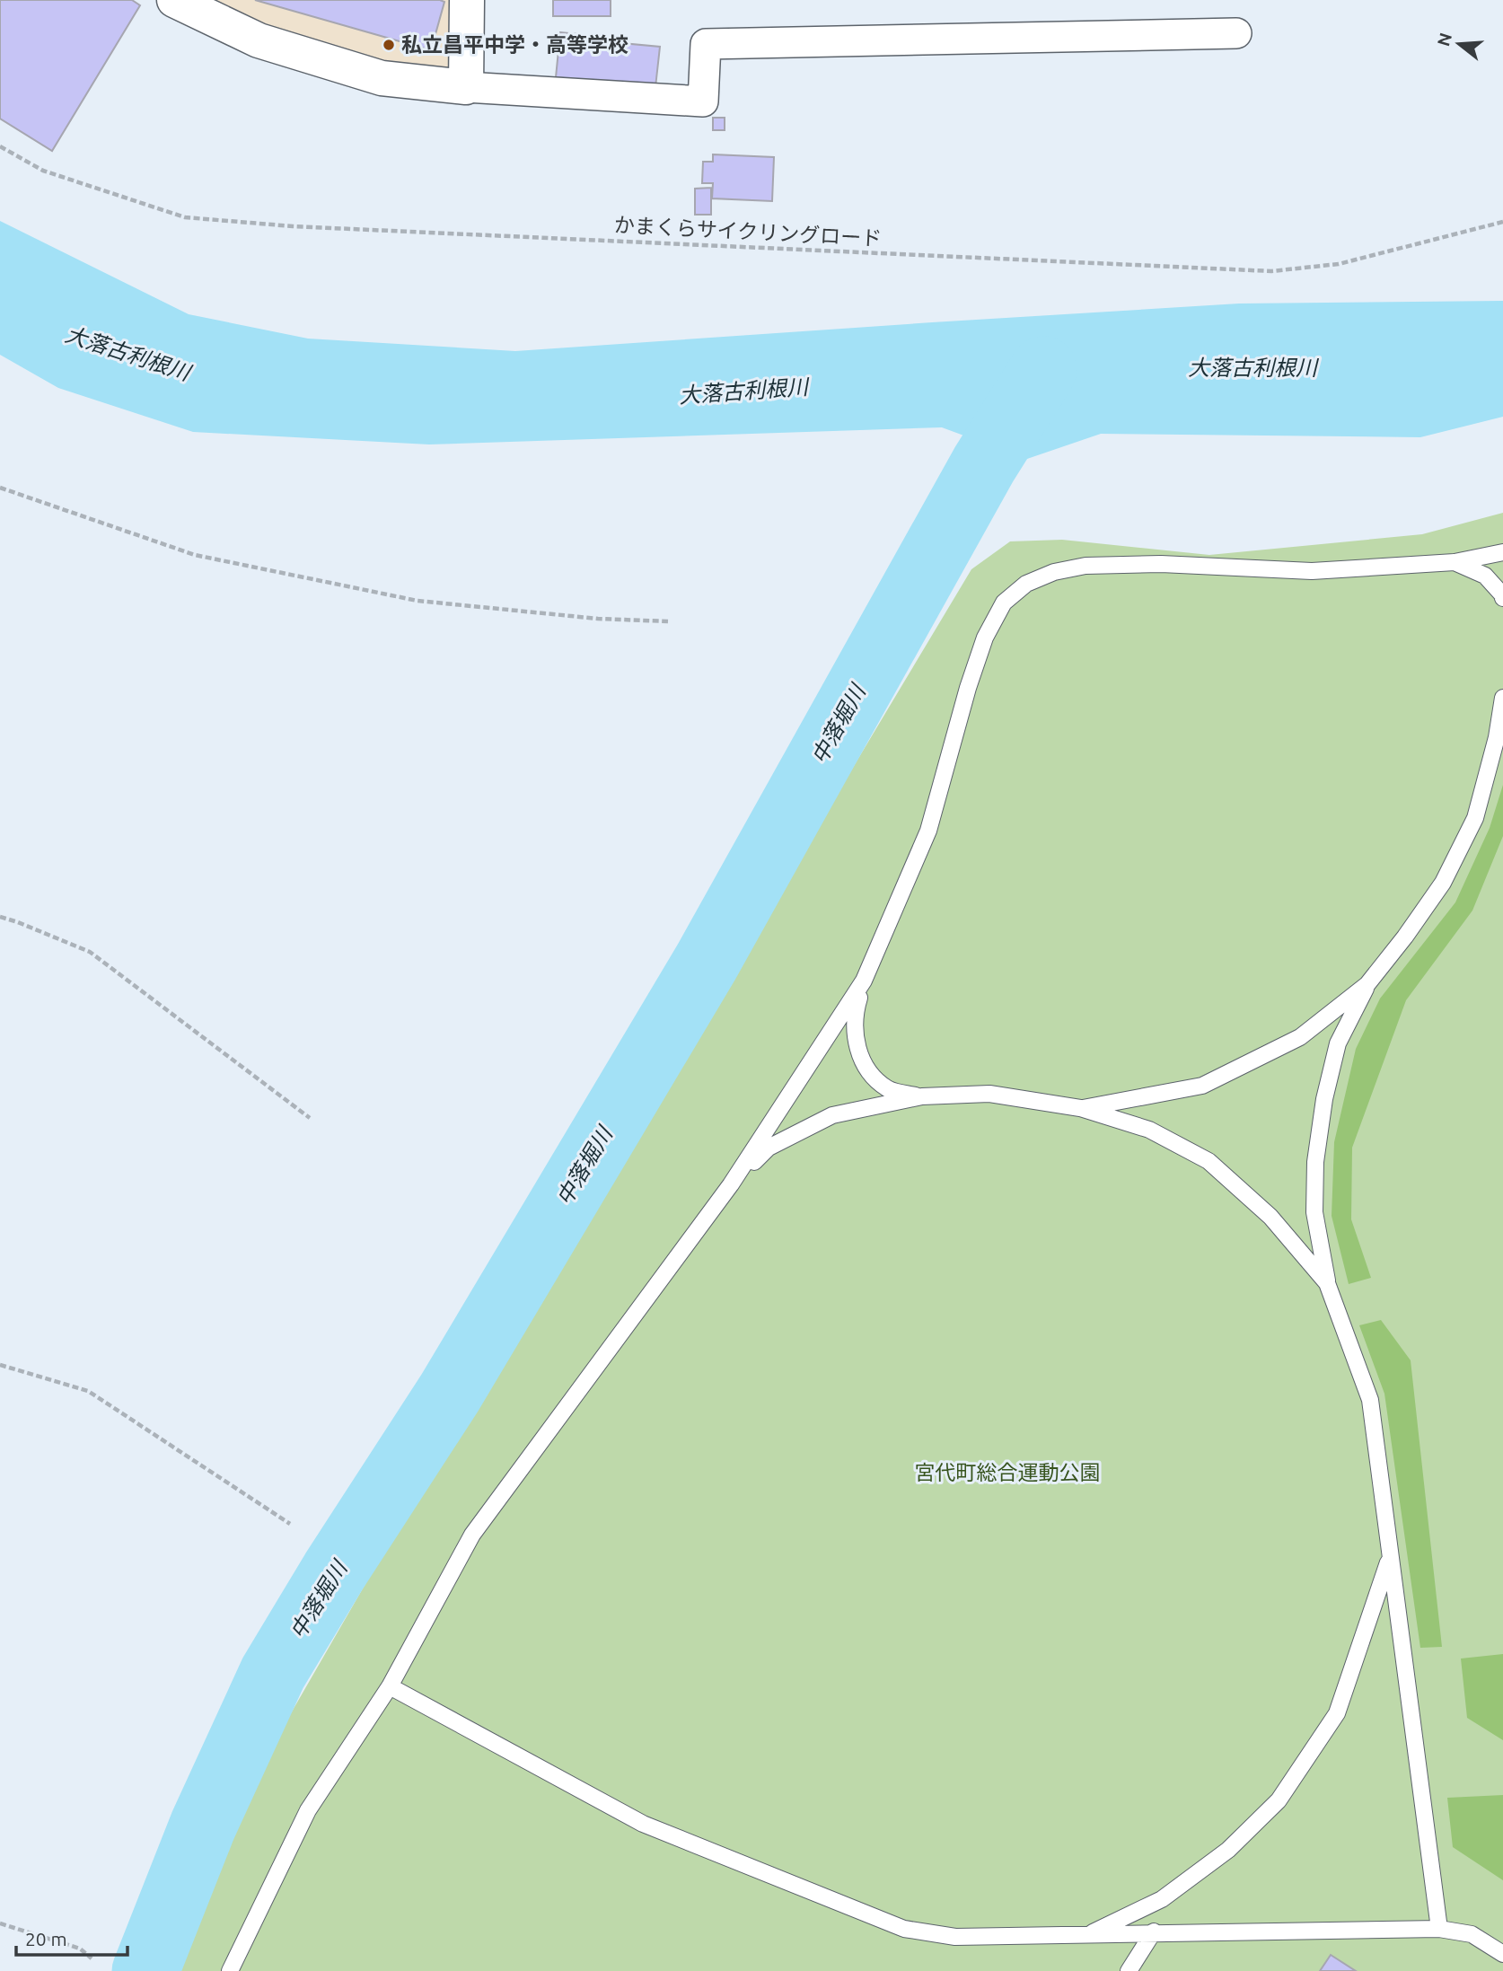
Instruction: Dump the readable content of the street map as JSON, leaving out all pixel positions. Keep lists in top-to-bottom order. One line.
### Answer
{"streets":{"path":["かまくらサイクリングロード"]},"water":["大落古利根川","中落堀川"],"parks":["宮代町総合運動公園"],"places":["私立昌平中学・高等学校"],"scale_bar":"20 m","north":"left"}
